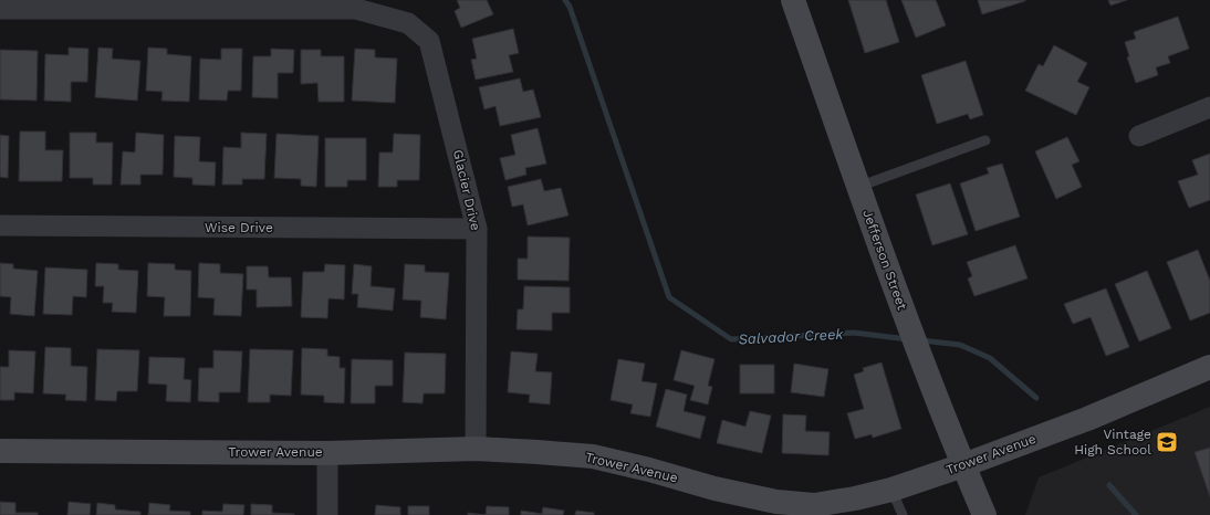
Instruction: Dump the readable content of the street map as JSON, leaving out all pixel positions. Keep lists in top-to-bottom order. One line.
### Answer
{"streets":{"street":["Glacier Drive","Wise Drive","Jefferson Street","Trower Avenue"]},"crossings":[["Glacier Drive","Wise Drive"],["Glacier Drive","Trower Avenue"],["Jefferson Street","Trower Avenue"]],"water":["Salvador Creek"],"places":{"school or university":["Vintage High School"]}}
